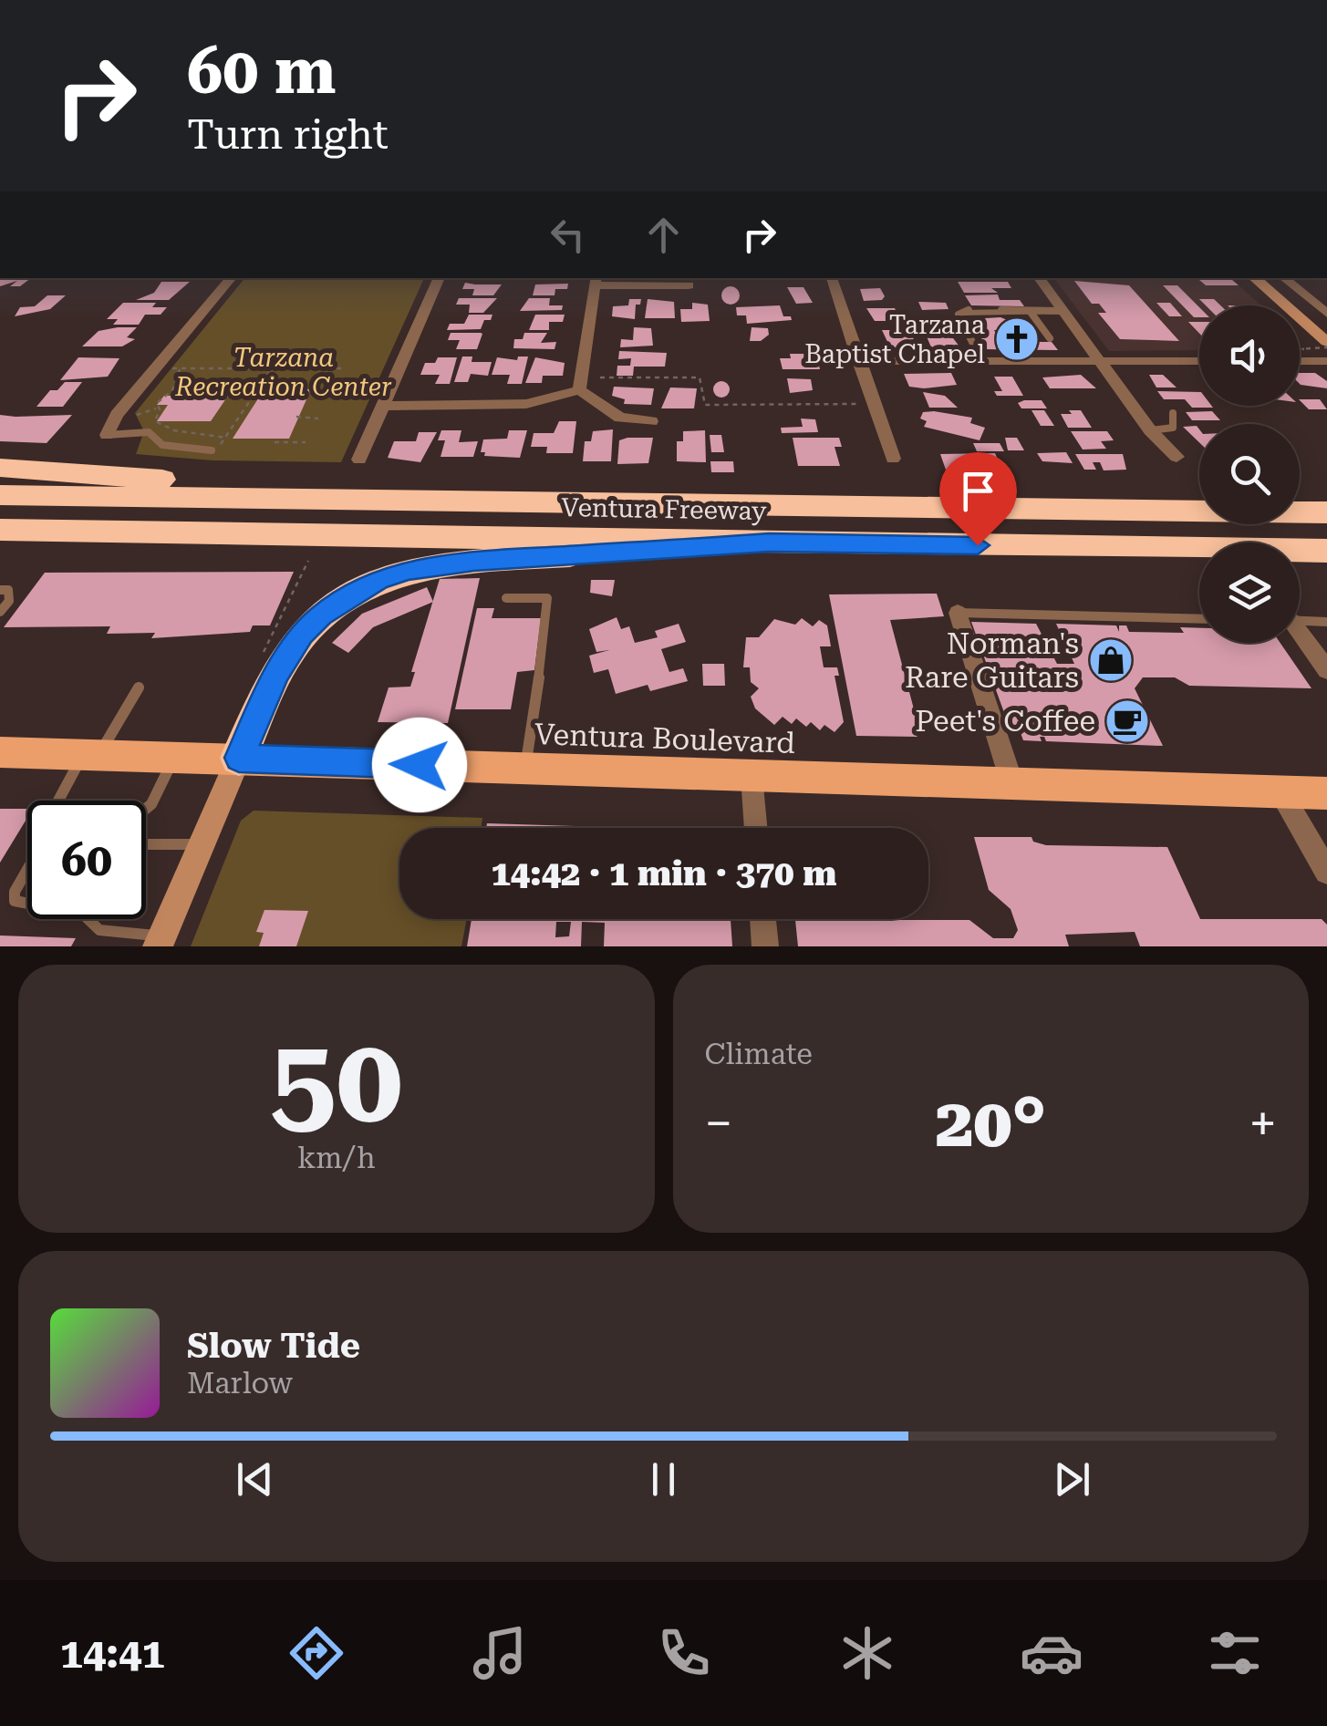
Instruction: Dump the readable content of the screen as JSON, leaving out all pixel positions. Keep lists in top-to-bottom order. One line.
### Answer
{"streets":{"highway":["Ventura Freeway"],"main road":["Ventura Boulevard"]},"parks":["Tarzana Recreation Center"],"places":{"church":["Tarzana Baptist Chapel"],"shop":["Norman's Rare Guitars"],"cafe":["Peet's Coffee"]},"page":{"turn":["60 m","Turn right"],"limit":"60","trip":"14:42 · 1 min · 370 m","tile":[["50","km/h"],"Climate"],"heat":["−","20°","+"],"song":["Slow Tide","Marlow"],"tabs":"14:41"}}
